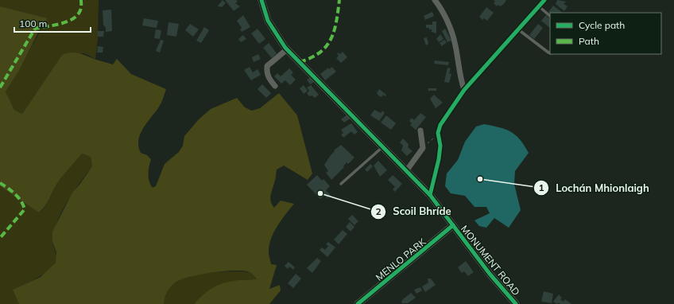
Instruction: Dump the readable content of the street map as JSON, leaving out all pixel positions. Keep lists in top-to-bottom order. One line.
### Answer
{"streets":{"street":["MENLO PARK","MONUMENT ROAD"]},"crossings":[["MENLO PARK","MONUMENT ROAD"]],"places":["Lochán Mhionlaigh","Scoil Bhríde"],"legend":["Cycle path","Path"],"scale_bar":"100 m"}
